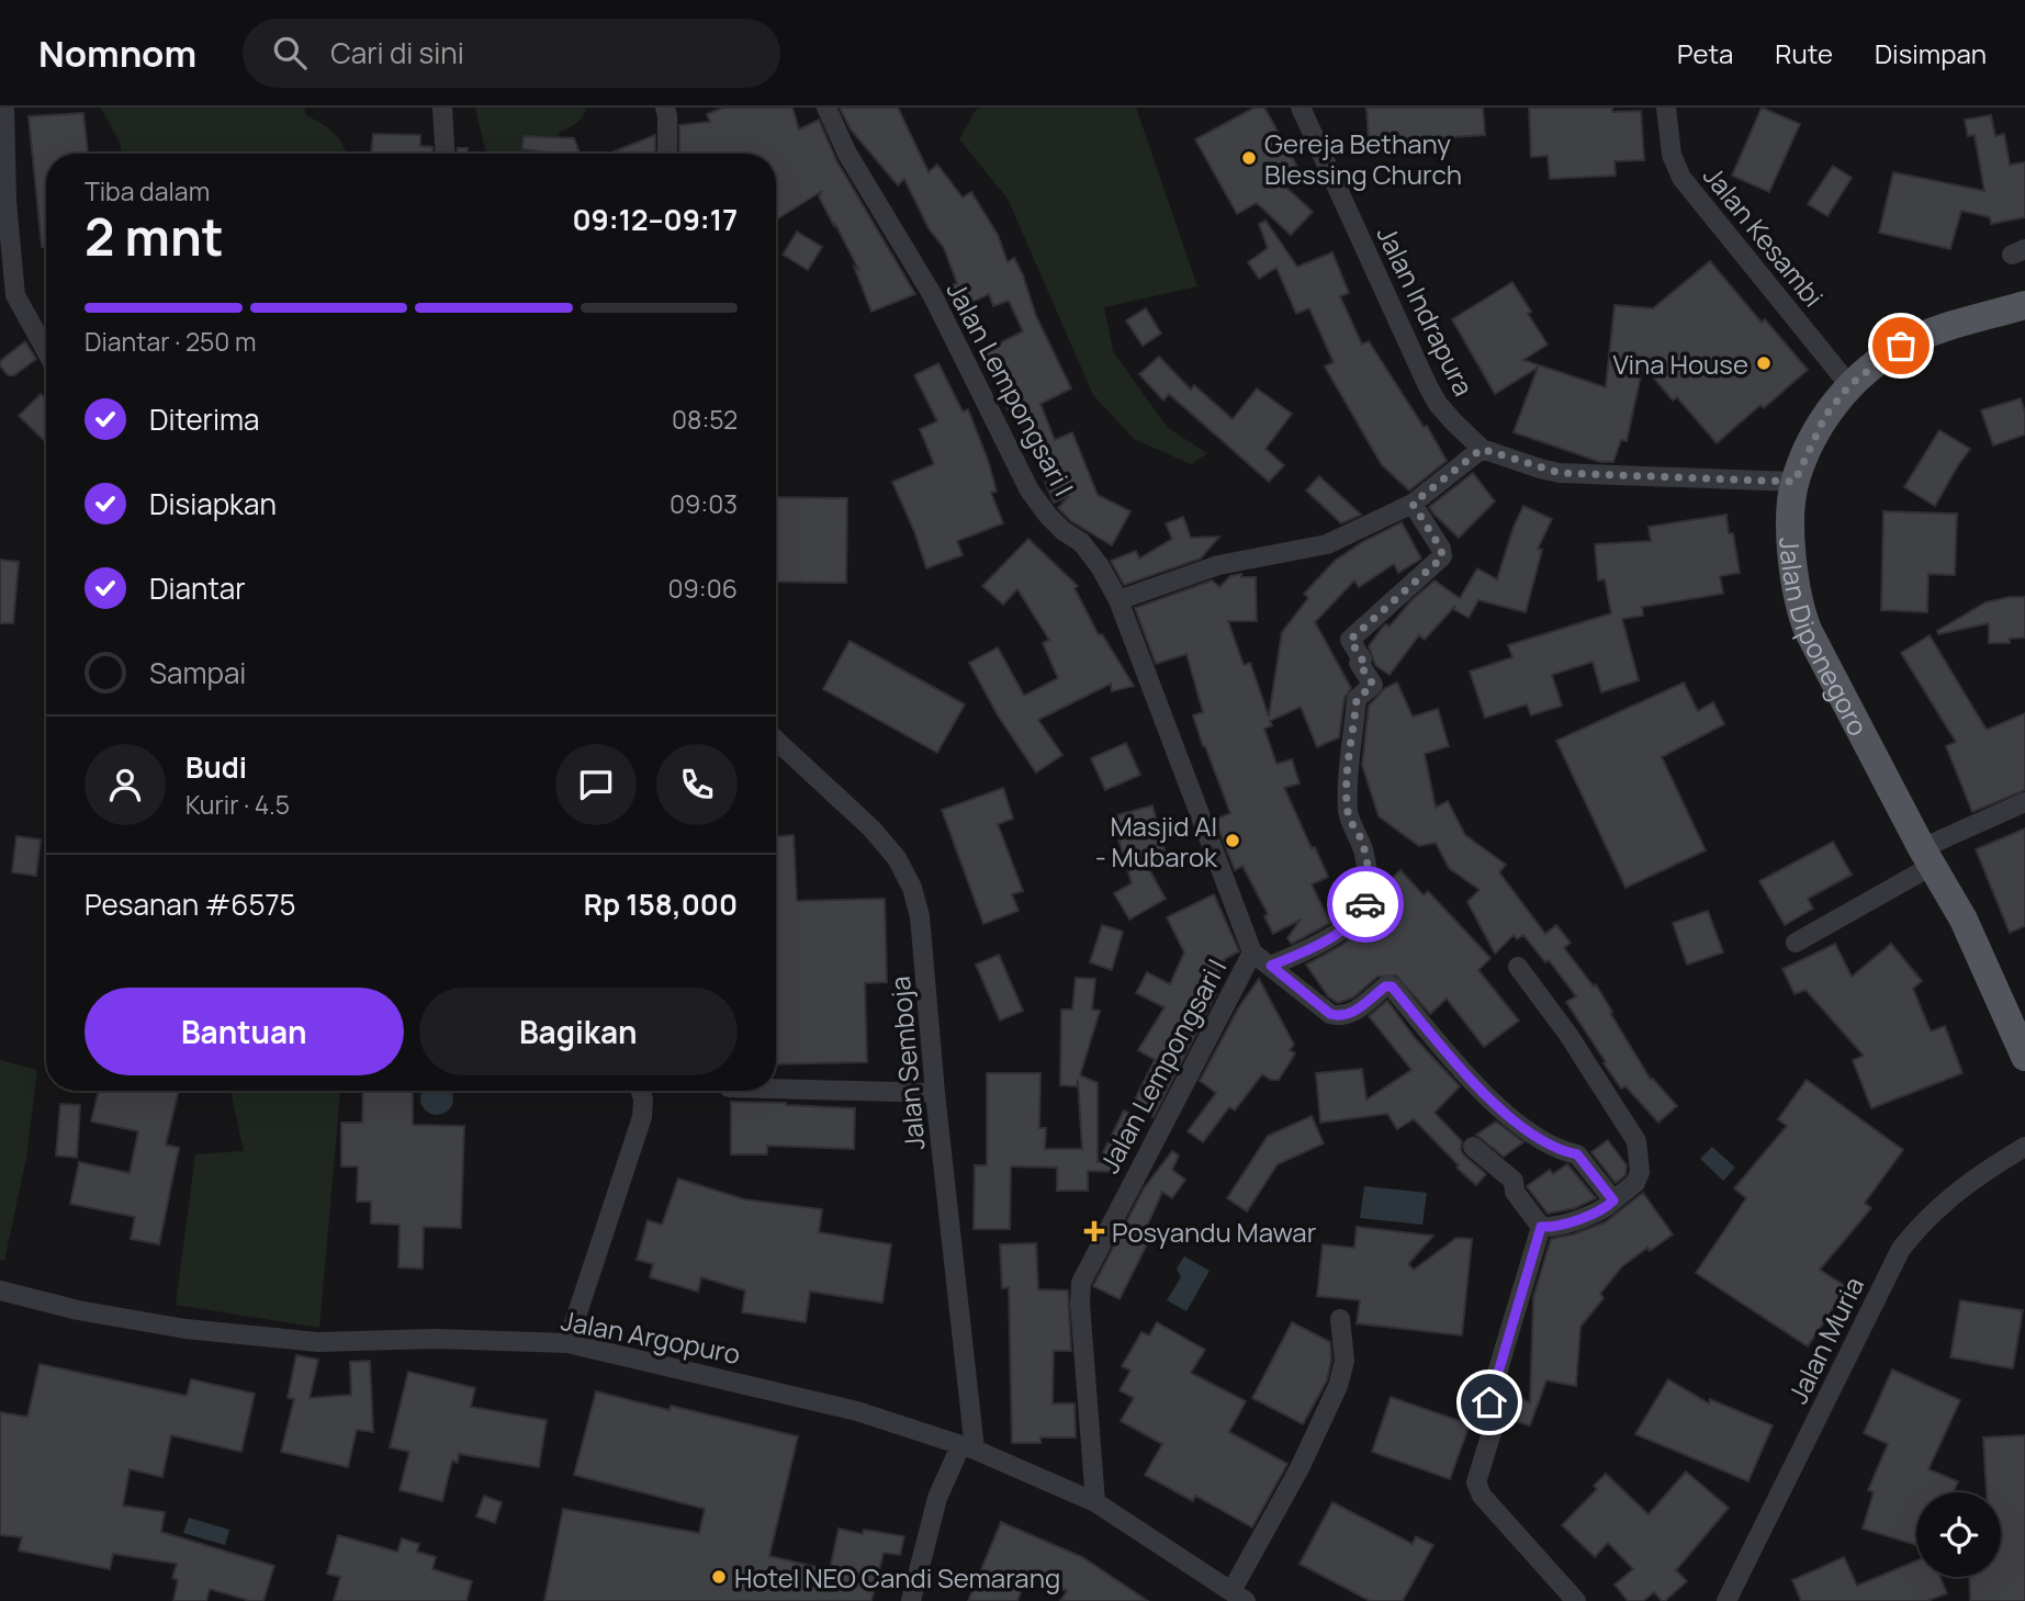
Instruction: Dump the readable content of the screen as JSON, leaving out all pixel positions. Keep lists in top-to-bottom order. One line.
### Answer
{"streets":{"main road":["Jalan Diponegoro"],"street":["Jalan Kesambi","Jalan Indrapura","Jalan Lempongsari I","Jalan Semboja","Jalan Argopuro","Jalan Muria"]},"crossings":[["Jalan Kesambi","Jalan Diponegoro"],["Jalan Indrapura","Jalan Diponegoro"],["Jalan Lempongsari I","Jalan Argopuro"],["Jalan Semboja","Jalan Argopuro"]],"places":{"other":["Gereja Bethany Blessing Church","Vina House","Masjid Al - Mubarok","Hotel NEO Candi Semarang"],"health":["Posyandu Mawar"]},"page":{"header":"Nomnom","search":"Cari di sini","nav":["Peta","Rute","Disimpan"],"heading":["2 mnt","Tiba dalam","09:12–09:17"],"panel":["Budi","Kurir · 4.5","Pesanan #6575","Rp 158,000"],"bar":"Diantar · 250 m","list":[["Diterima","08:52"],["Disiapkan","09:03"],["Diantar","09:06"],"Sampai"],"buttons":["Bantuan","Bagikan"]}}
